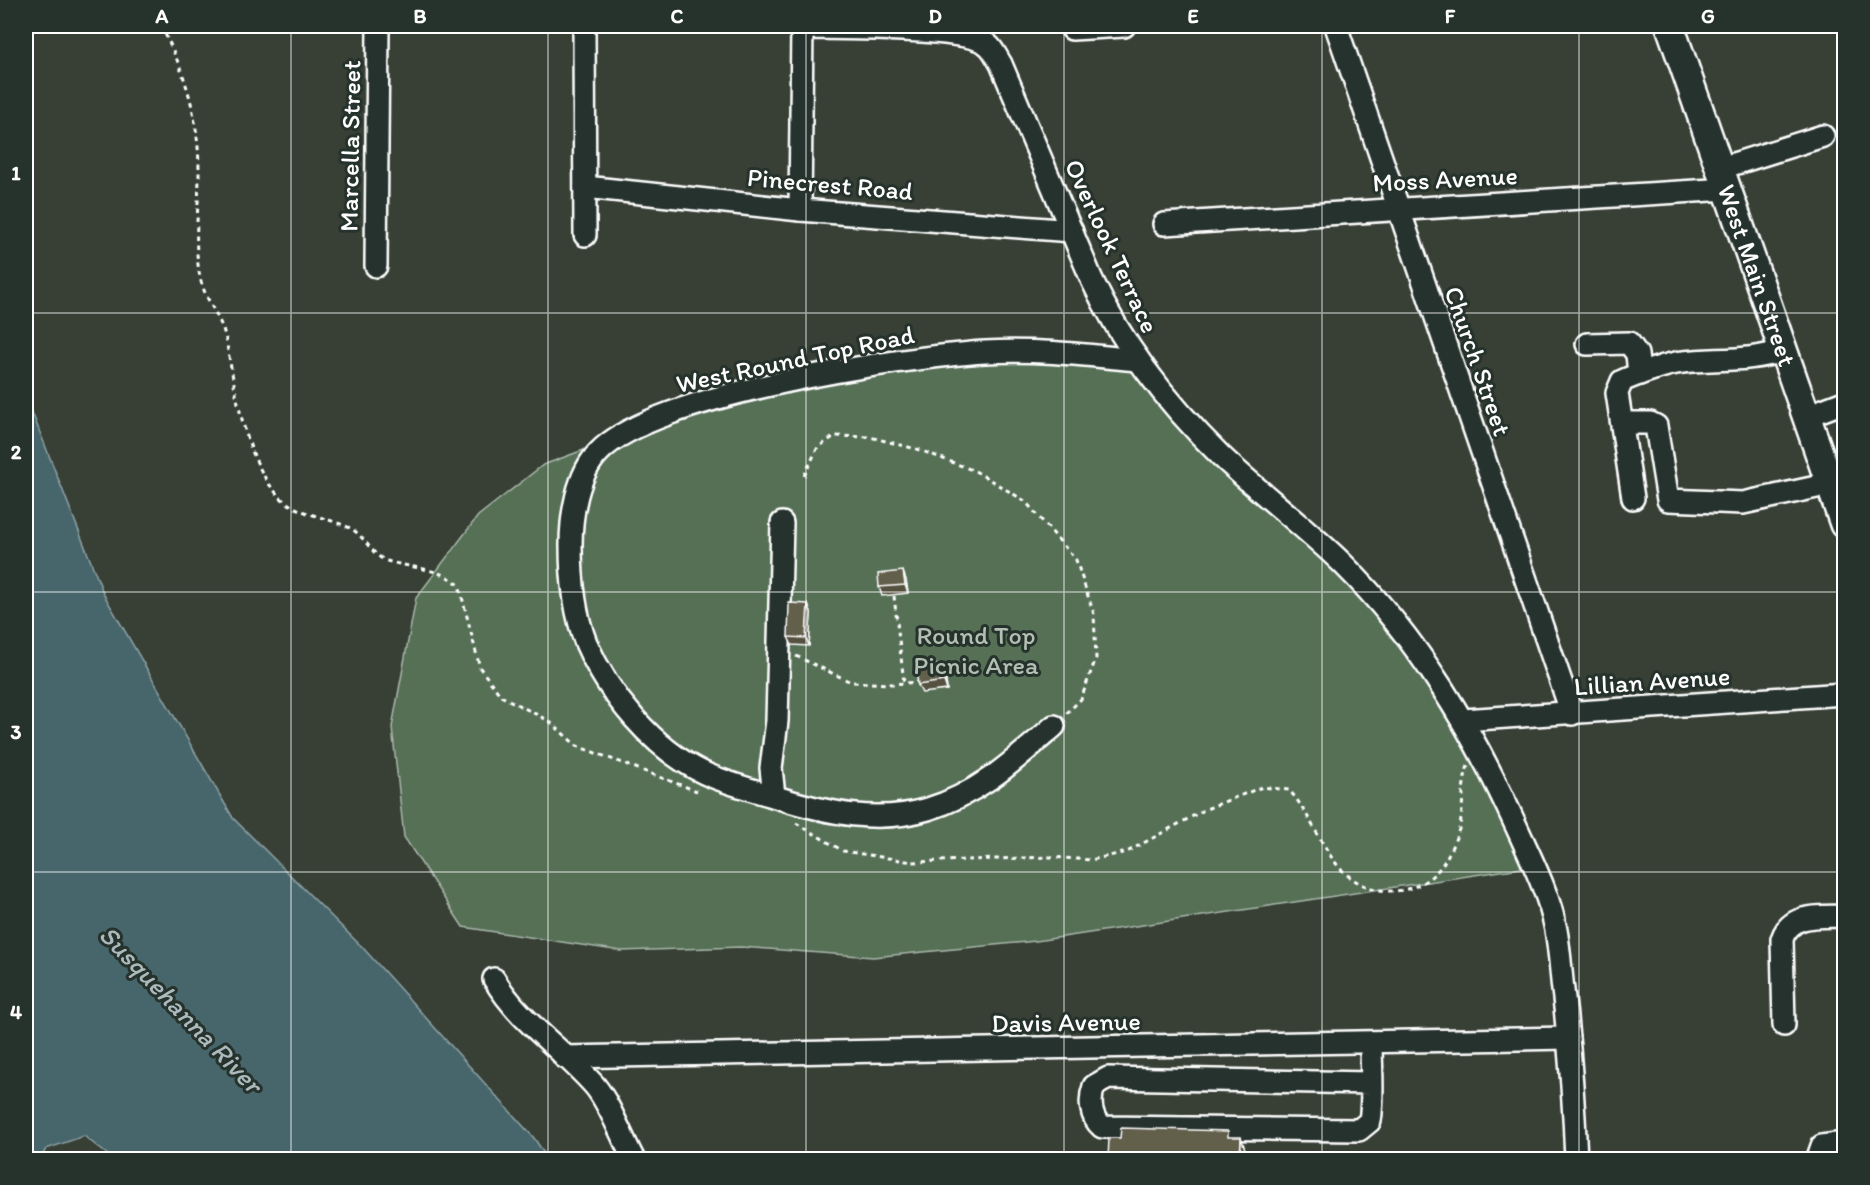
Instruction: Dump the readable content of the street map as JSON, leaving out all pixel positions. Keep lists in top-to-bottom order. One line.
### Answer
{"streets":{"main road":["West Main Street"],"street":["Marcella Street","Moss Avenue","Pinecrest Road","Overlook Terrace","West Round Top Road","Church Street","Lillian Avenue","Davis Avenue"]},"crossings":[["Moss Avenue","West Main Street"],["Moss Avenue","Church Street"],["Pinecrest Road","Overlook Terrace"],["Overlook Terrace","West Round Top Road"],["Overlook Terrace","Lillian Avenue"],["Overlook Terrace","Davis Avenue"],["Church Street","Lillian Avenue"]],"water":["Susquehanna River"],"parks":["Round Top Picnic Area"],"grid":{"columns":["A","B","C","D","E","F","G"],"rows":["1","2","3","4"]}}
